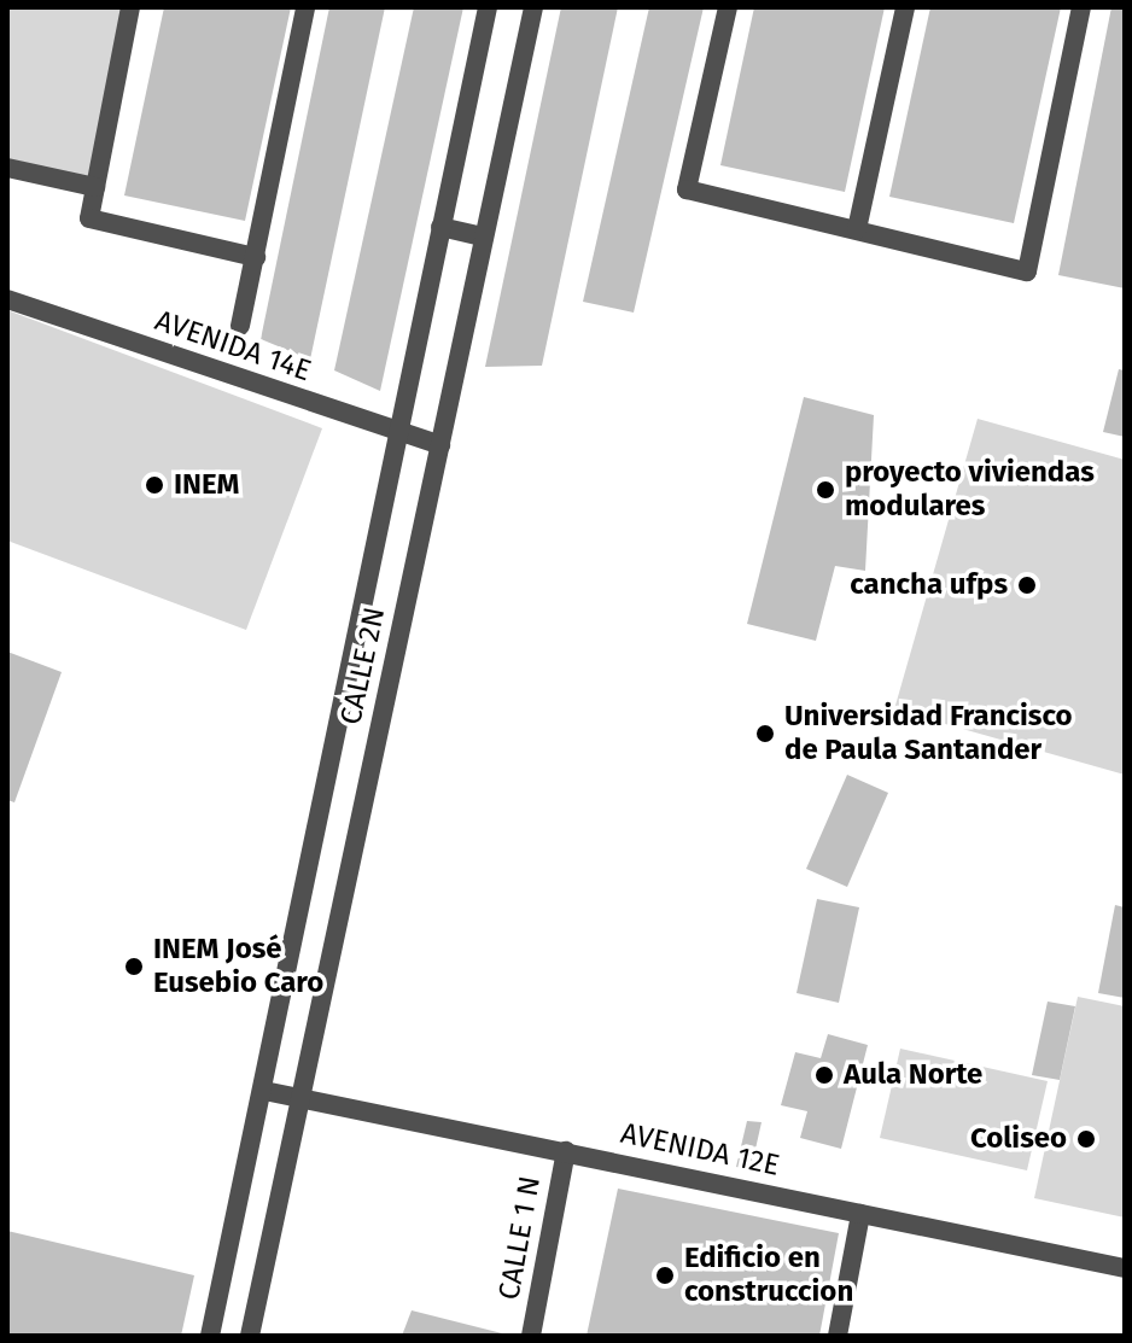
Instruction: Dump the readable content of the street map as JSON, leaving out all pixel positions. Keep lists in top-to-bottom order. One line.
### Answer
{"streets":{"street":["AVENIDA 14E","CALLE 2N","AVENIDA 12E","CALLE 1 N"]},"crossings":[["AVENIDA 14E","CALLE 2N"],["CALLE 2N","AVENIDA 12E"],["AVENIDA 12E","CALLE 1 N"]],"places":["INEM","proyecto viviendas modulares","cancha ufps","Universidad Francisco de Paula Santander","INEM José Eusebio Caro","Aula Norte","Coliseo","Edificio en construccion"]}
